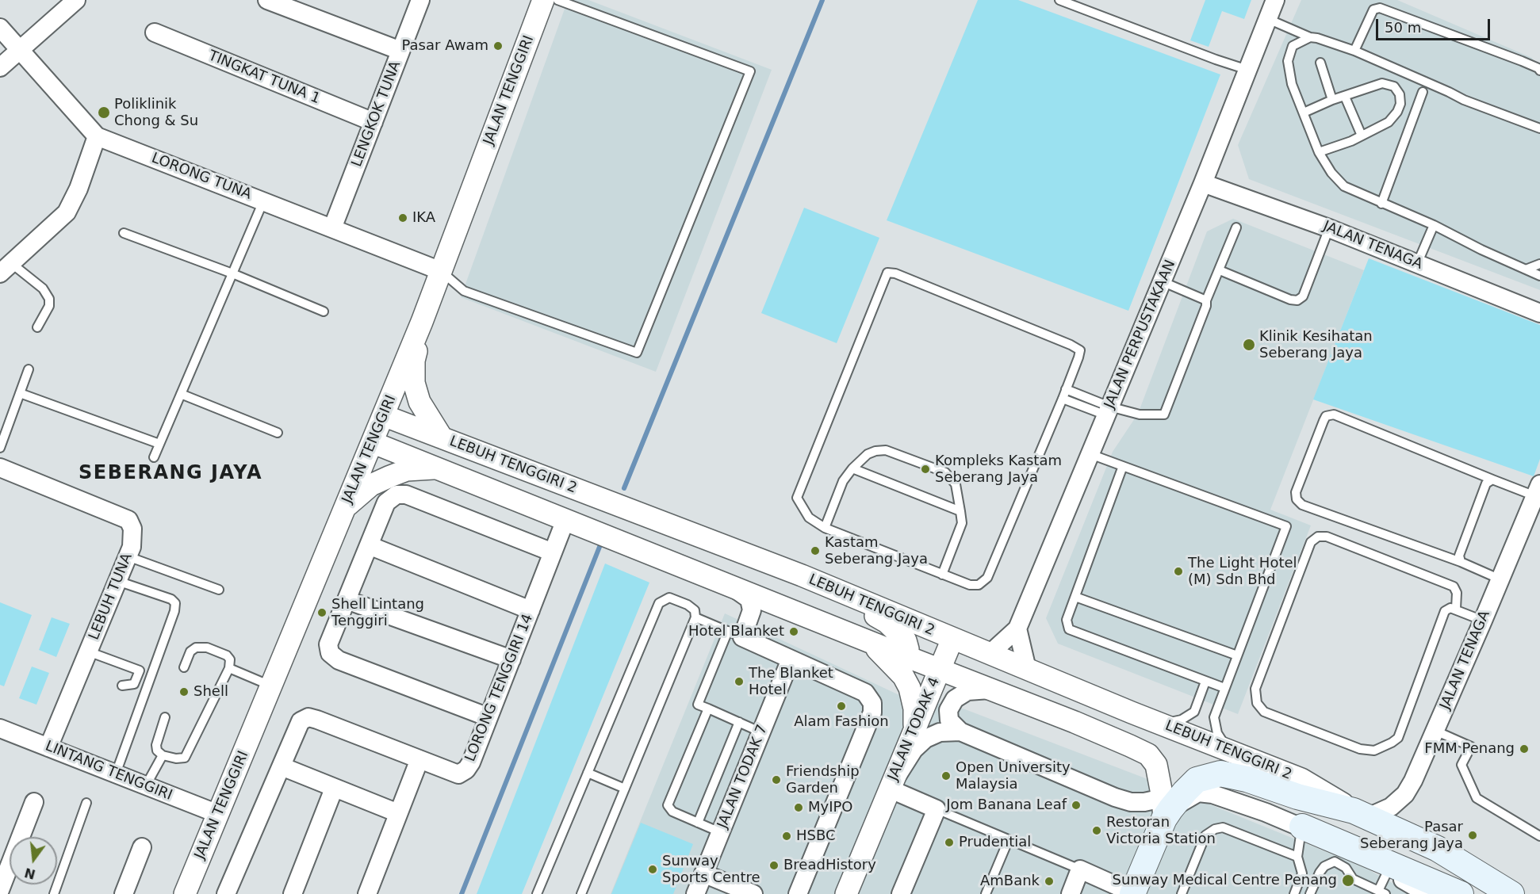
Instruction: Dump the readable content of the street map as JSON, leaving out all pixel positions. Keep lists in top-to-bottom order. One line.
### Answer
{"streets":{"main road":["LEBUH TENGGIRI 2"],"street":["TINGKAT TUNA 1","JALAN TENGGIRI","LENGKOK TUNA","LORONG TUNA","JALAN TENAGA","JALAN PERPUSTAKAAN","LEBUH TUNA","LORONG TENGGIRI 14","JALAN TODAK 4","LINTANG TENGGIRI","JALAN TODAK 7"]},"crossings":[["TINGKAT TUNA 1","LENGKOK TUNA"],["JALAN TENGGIRI","LORONG TUNA"],["JALAN TENGGIRI","LEBUH TENGGIRI 2"],["JALAN TENGGIRI","LINTANG TENGGIRI"],["LENGKOK TUNA","LORONG TUNA"],["JALAN TENAGA","JALAN PERPUSTAKAAN"],["JALAN TENAGA","LEBUH TENGGIRI 2"],["LEBUH TENGGIRI 2","JALAN TODAK 4"],["LEBUH TUNA","LINTANG TENGGIRI"]],"districts":["SEBERANG JAYA"],"places":["Pasar Awam","Poliklinik Chong & Su","IKA","Klinik Kesihatan Seberang Jaya","Kompleks Kastam Seberang Jaya","Kastam Seberang Jaya","The Light Hotel (M) Sdn Bhd","Shell Lintang Tenggiri","Hotel Blanket","The Blanket Hotel","Shell","Alam Fashion","FMM Penang","Open University Malaysia","Friendship Garden","Jom Banana Leaf","MyIPO","Restoran Victoria Station","Pasar Seberang Jaya","HSBC","Prudential","BreadHistory","Sunway Sports Centre","Sunway Medical Centre Penang","AmBank"],"scale_bar":"50 m","north":"bottom"}
